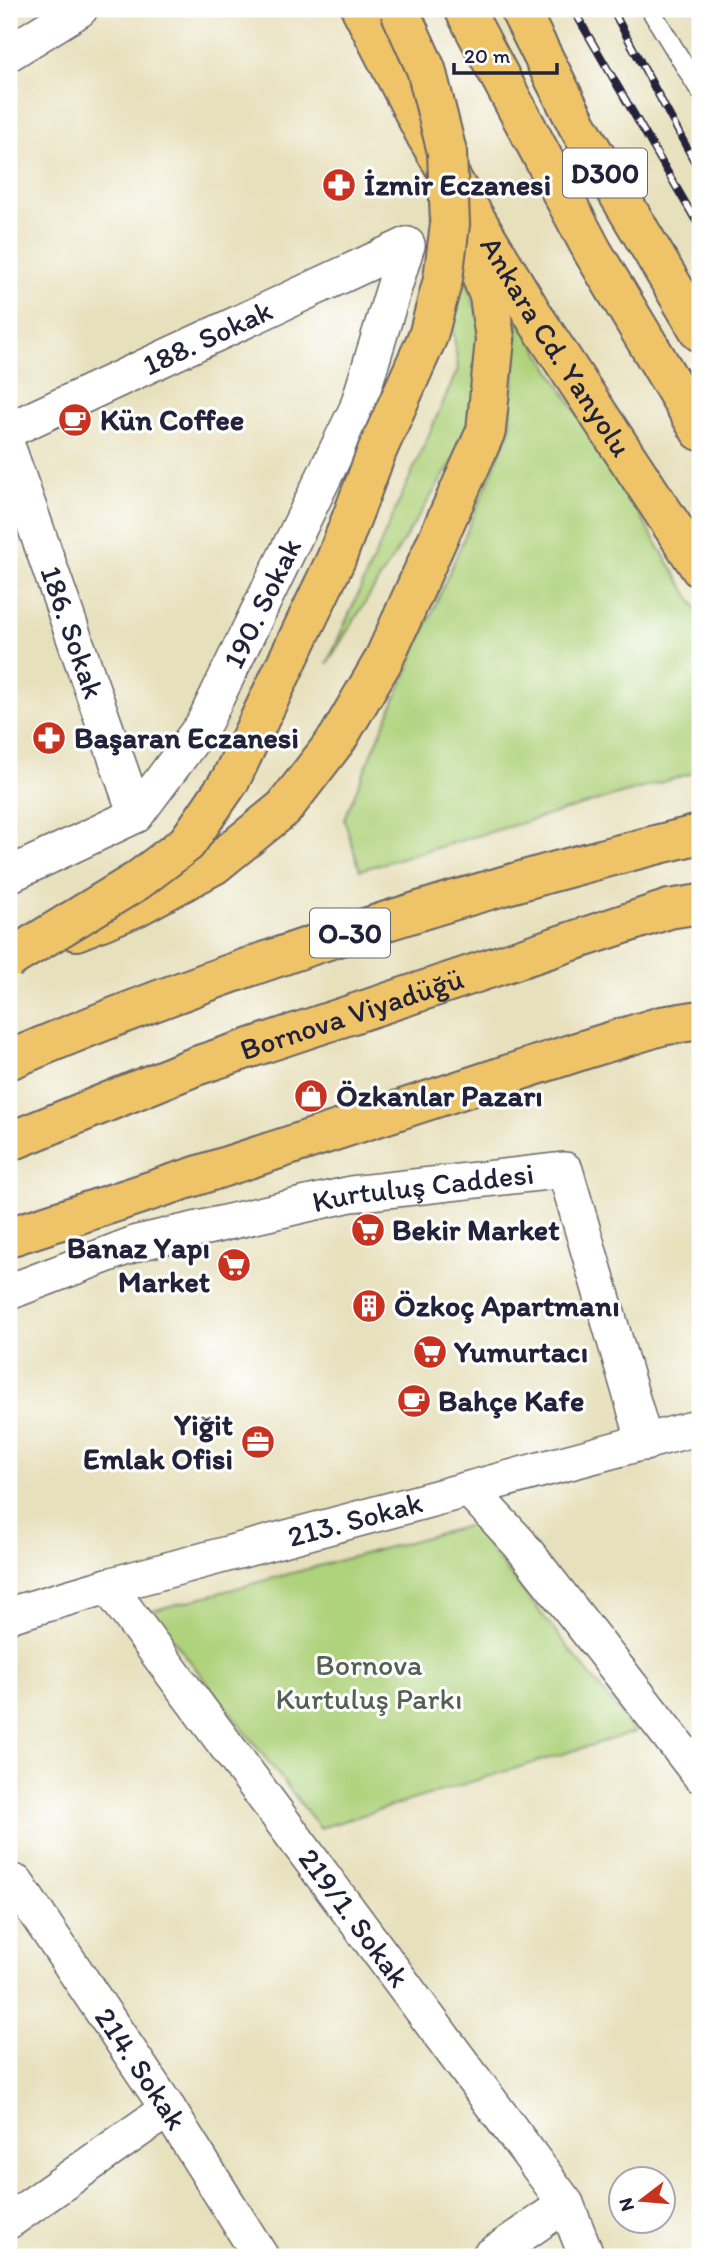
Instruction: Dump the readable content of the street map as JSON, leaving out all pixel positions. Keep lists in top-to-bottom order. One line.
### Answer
{"streets":{"main road":["D300","Ankara Cd. Yanyolu","O-30","Bornova Viyadüğü"],"street":["188. Sokak","190. Sokak","186. Sokak","Kurtuluş Caddesi","213. Sokak","219/1. Sokak","214. Sokak"]},"crossings":[["188. Sokak","190. Sokak"],["190. Sokak","186. Sokak"],["Kurtuluş Caddesi","213. Sokak"],["213. Sokak","219/1. Sokak"]],"parks":["Bornova Kurtuluş Parkı"],"places":{"pharmacy":["İzmir Eczanesi","Başaran Eczanesi"],"cafe":["Kün Coffee","Bahçe Kafe"],"shop":["Özkanlar Pazarı"],"supermarket":["Bekir Market","Banaz Yapı Market","Yumurtacı"],"building":["Özkoç Apartmanı"],"office":["Yiğit Emlak Ofisi"]},"scale_bar":"20 m","north":"left"}
